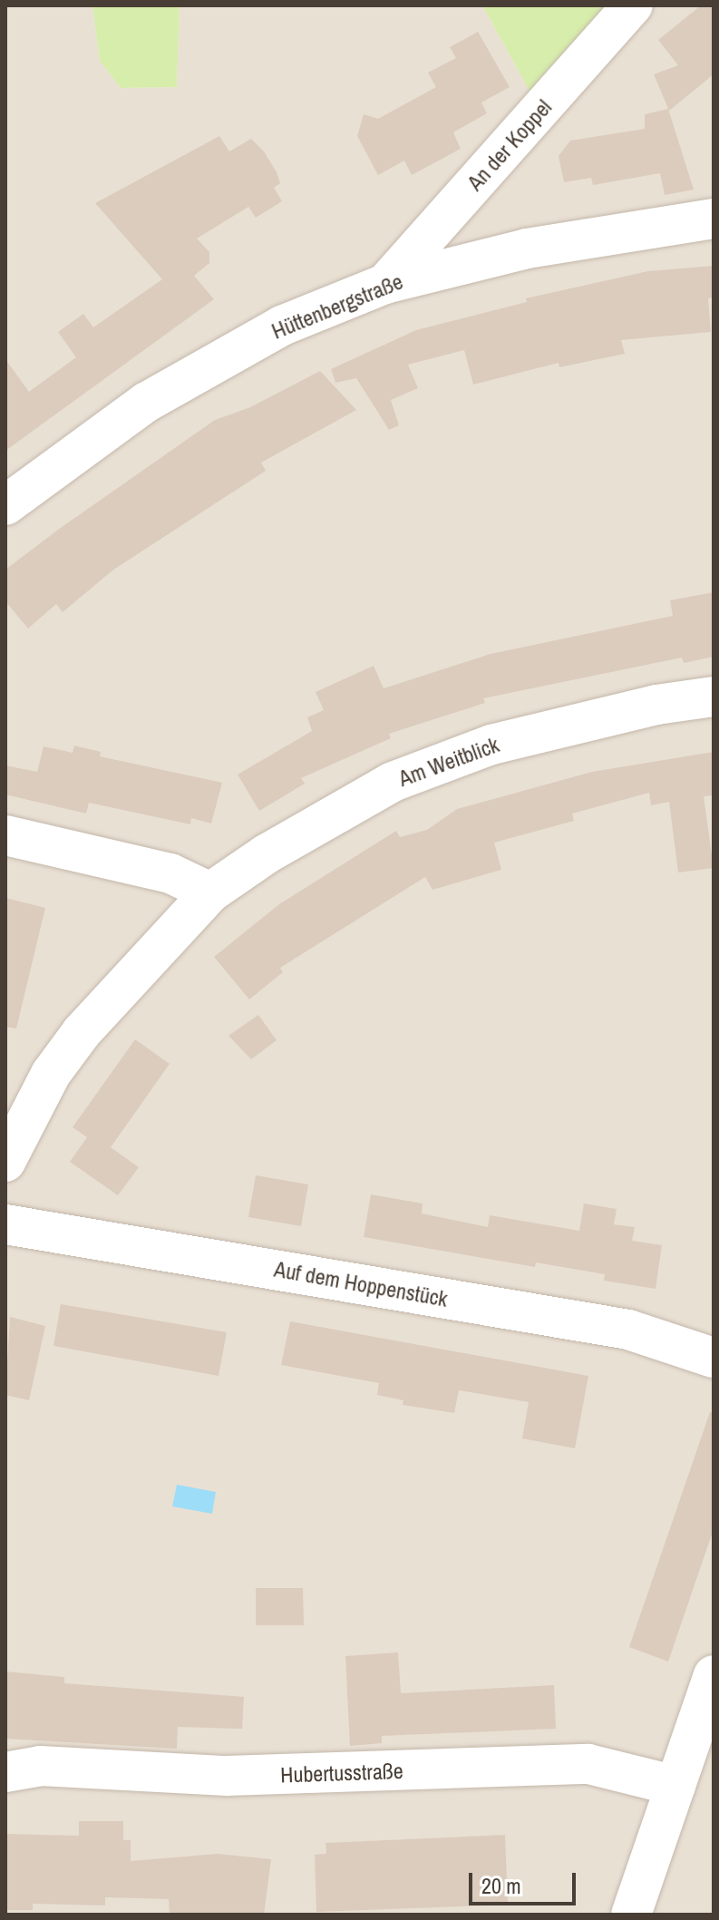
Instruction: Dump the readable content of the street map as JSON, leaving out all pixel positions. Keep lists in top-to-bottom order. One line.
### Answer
{"streets":{"street":["An der Koppel","Hüttenbergstraße","Am Weitblick","Auf dem Hoppenstück","Hubertusstraße"]},"crossings":[["An der Koppel","Hüttenbergstraße"]],"scale_bar":"20 m"}
